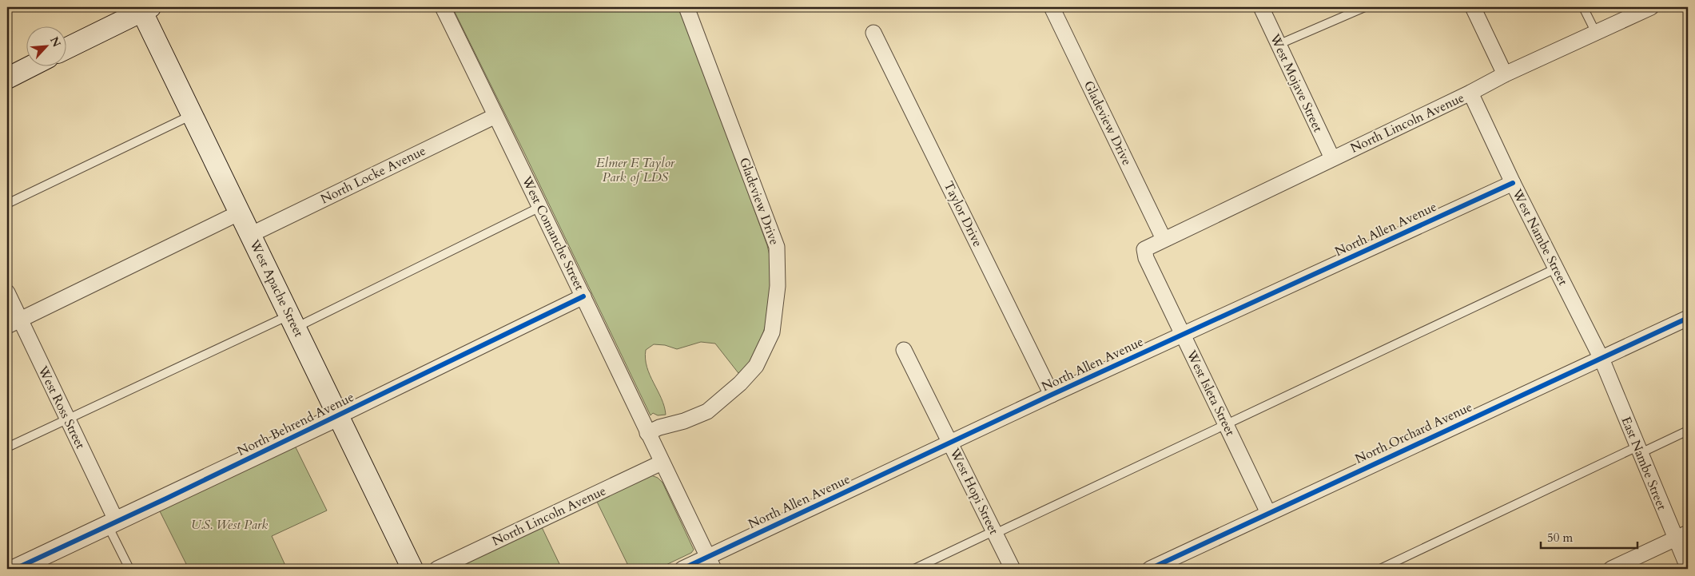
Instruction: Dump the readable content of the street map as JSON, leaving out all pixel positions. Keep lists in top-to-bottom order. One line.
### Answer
{"streets":{"main road":["West Apache Street"],"street":["West Mojave Street","Gladeview Drive","North Lincoln Avenue","North Locke Avenue","Taylor Drive","North Allen Avenue","West Comanche Street","West Nambe Street","West Isleta Street","West Ross Street","North Behrend Avenue","North Orchard Avenue","East Nambe Street","West Hopi Street"]},"crossings":[["West Mojave Street","North Lincoln Avenue"],["Gladeview Drive","North Lincoln Avenue"],["Gladeview Drive","West Comanche Street"],["Gladeview Drive","West Isleta Street"],["North Lincoln Avenue","West Comanche Street"],["North Lincoln Avenue","West Nambe Street"],["North Lincoln Avenue","West Isleta Street"],["North Locke Avenue","West Comanche Street"],["North Locke Avenue","West Apache Street"],["Taylor Drive","North Allen Avenue"],["North Allen Avenue","West Comanche Street"],["North Allen Avenue","West Nambe Street"],["North Allen Avenue","West Isleta Street"],["North Allen Avenue","West Hopi Street"],["West Comanche Street","North Behrend Avenue"],["West Nambe Street","North Orchard Avenue"],["West Nambe Street","East Nambe Street"],["West Apache Street","North Behrend Avenue"],["West Isleta Street","North Orchard Avenue"],["West Ross Street","North Behrend Avenue"],["North Orchard Avenue","East Nambe Street"]],"parks":["Elmer F. Taylor Park of LDS","U.S. West Park"],"scale_bar":"50 m","north":"top right"}
